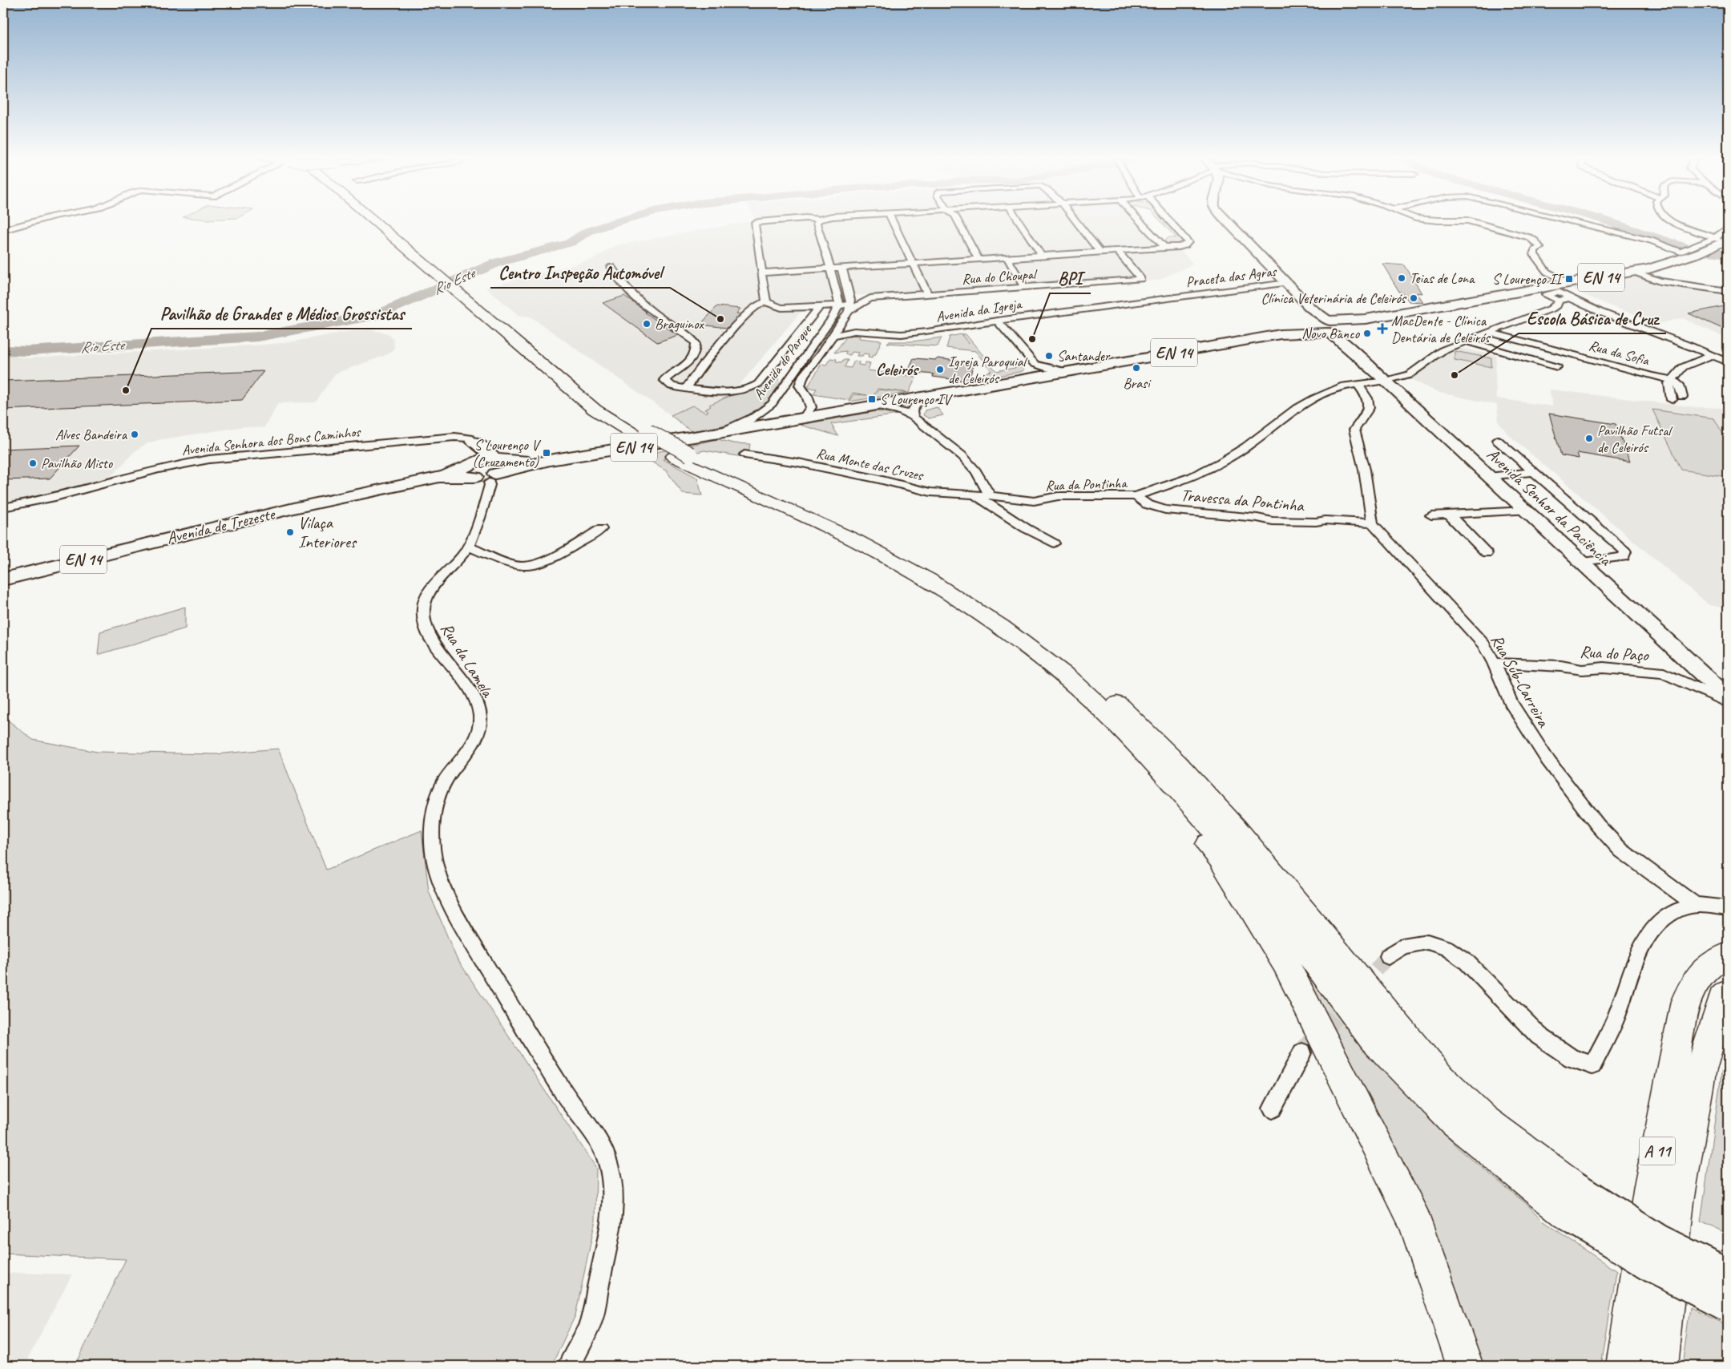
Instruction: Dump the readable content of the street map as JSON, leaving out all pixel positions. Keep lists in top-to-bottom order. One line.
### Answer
{"streets":{"highway":["A 11"],"main road":["EN 14","Avenida de Trezeste"],"street":["Rua do Choupal","Praceta das Agras","Avenida da Igreja","Rua da Sofia","Avenida do Parque","Avenida Senhora dos Bons Caminhos","Rua Monte das Cruzes","Rua da Pontinha","Travessa da Pontinha","Avenida Senhor da Paciência","Rua do Paço","Rua da Lamela","Rua Sub-Carreira"]},"crossings":[["Rua do Choupal","Avenida do Parque"],["Praceta das Agras","Avenida da Igreja"],["EN 14","Avenida do Parque"],["EN 14","Avenida Senhor da Paciência"],["EN 14","Avenida de Trezeste"],["EN 14","Rua da Lamela"],["Avenida da Igreja","Avenida do Parque"],["Rua da Sofia","Rua da Pontinha"],["Rua Monte das Cruzes","Rua da Pontinha"],["Rua da Pontinha","Travessa da Pontinha"],["Rua da Pontinha","Avenida Senhor da Paciência"],["Rua da Pontinha","Rua Sub-Carreira"],["Travessa da Pontinha","Rua Sub-Carreira"],["Avenida de Trezeste","Rua da Lamela"],["Rua do Paço","Rua Sub-Carreira"]],"districts":["Celeirós"],"water":["Rio Este"],"places":{"other":["Teias de Lona","Clínica Veterinária de Celeirós","Centro Inspeção Automóvel","Braguinox","Novo Banco","BPI","Santander","Brasi","Igreja Paroquial de Celeirós","Escola Básica de Cruz","Pavilhão de Grandes e Médios Grossistas","Alves Bandeira","Pavilhão Futsal de Celeirós","Pavilhão Misto","Vilaça Interiores"],"transit":["S Lourenço II","S Lourenço IV","S Lourenço V (Cruzamento)"],"health":["MacDente - Clínica Dentária de Celeirós"]}}
